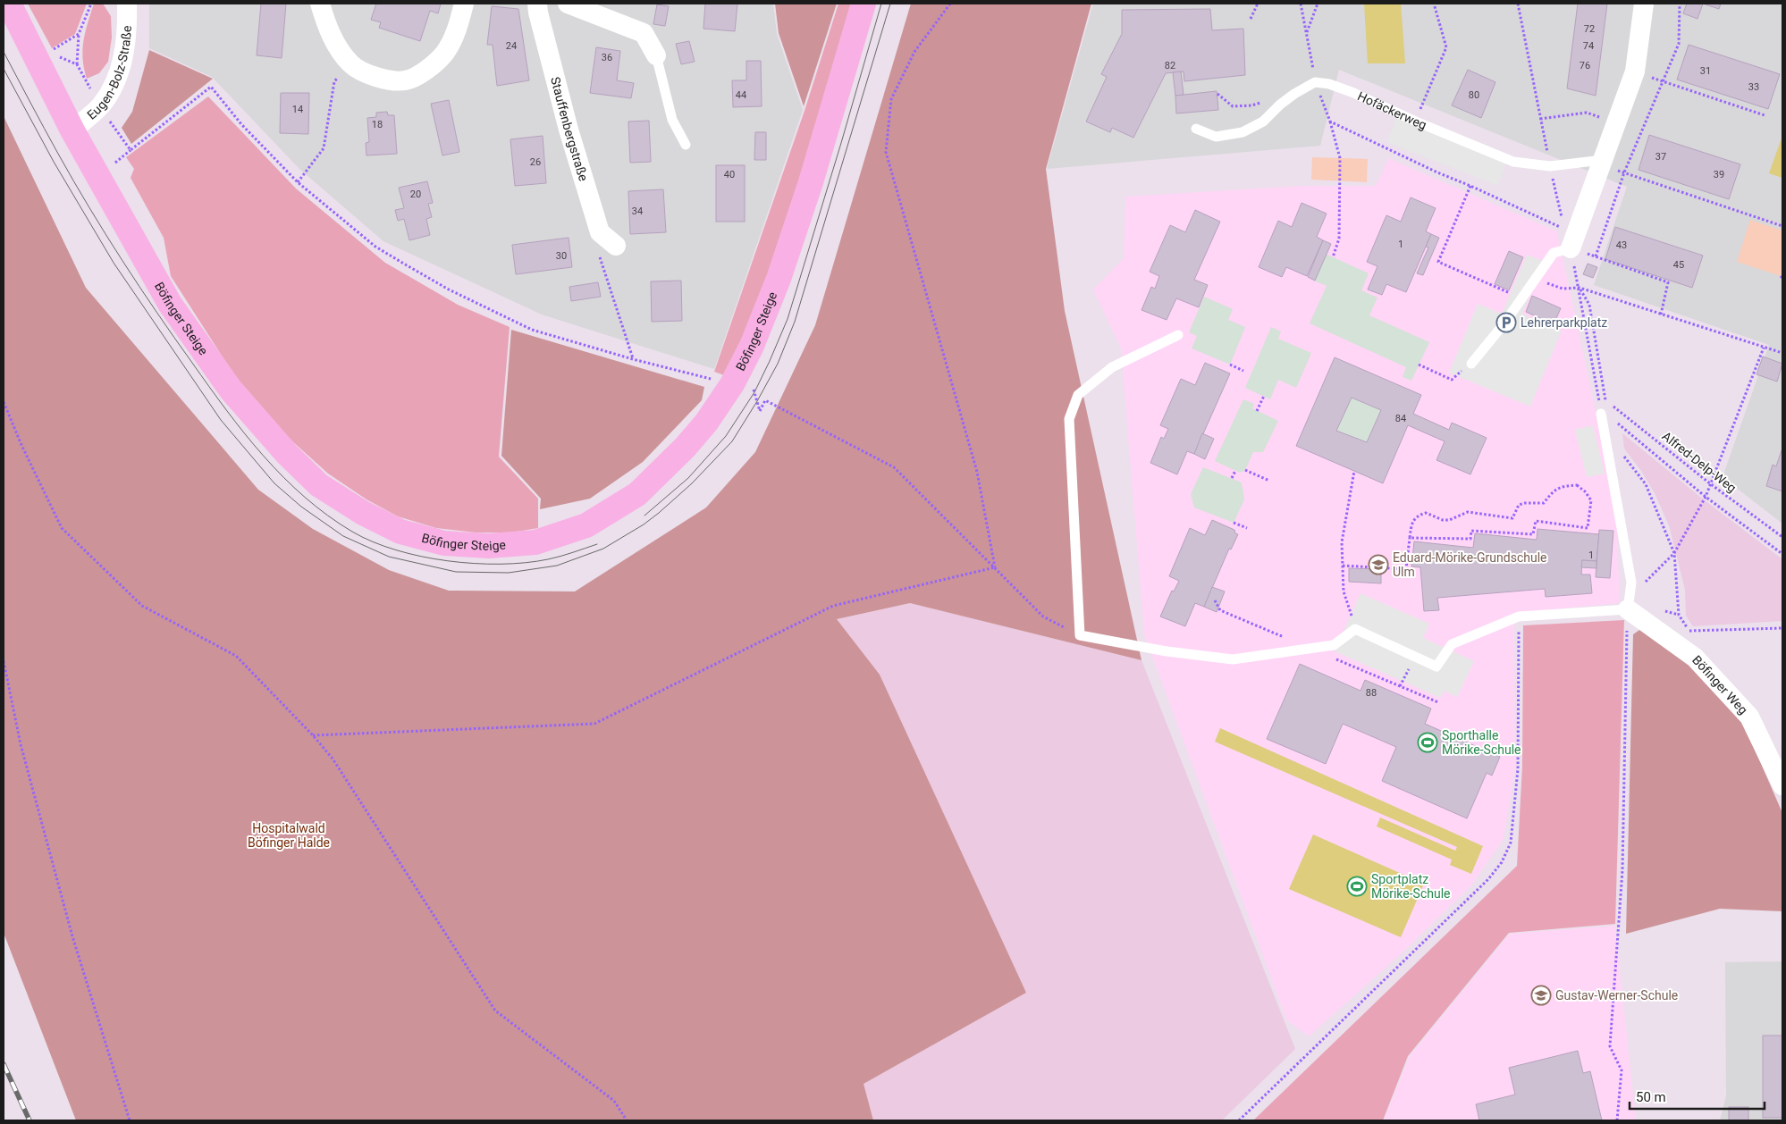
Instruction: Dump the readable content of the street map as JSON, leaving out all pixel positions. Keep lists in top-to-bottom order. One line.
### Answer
{"streets":{"street":["Eugen-Bolz-Straße","Stauffenbergstraße","Böfinger Steige","Böfinger Weg"],"lane":["Hofäckerweg"],"path":["Alfred-Delp-Weg"]},"crossings":[["Eugen-Bolz-Straße","Böfinger Steige"]],"parks":["Hospitalwald Böfinger Halde"],"places":{"parking":["Lehrerparkplatz"],"school or university":["Eduard-Mörike-Grundschule Ulm","Gustav-Werner-Schule"],"sports":["Sporthalle Mörike-Schule","Sportplatz Mörike-Schule"]},"house_numbers":["72","24","74","36","82","76","31","33","44","80","14","18","37","26","40","39","20","34","1","43","30","45","84","1","88"],"scale_bar":"50 m"}
